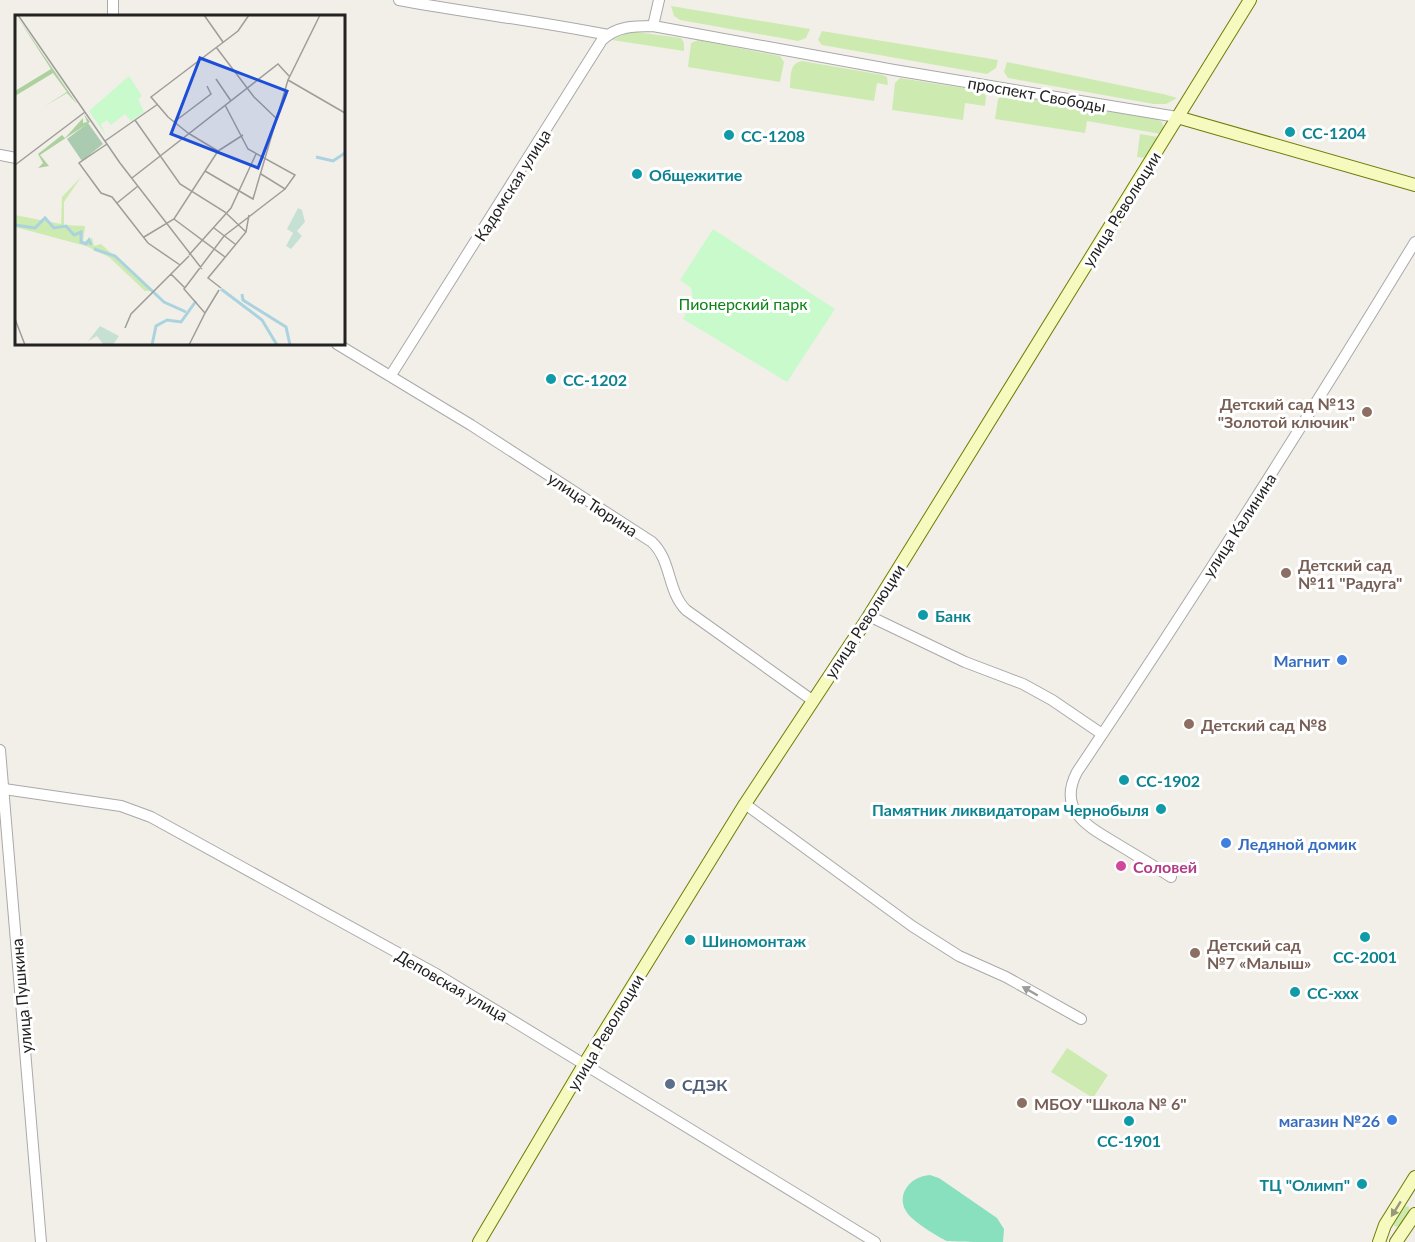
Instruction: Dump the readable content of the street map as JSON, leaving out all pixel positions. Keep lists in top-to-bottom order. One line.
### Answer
{"streets":{"main road":["проспект Свободы","улица Революции"],"street":["Кадомская улица","улица Тюрина","улица Калинина","Деповская улица","улица Пушкина"]},"crossings":[["проспект Свободы","улица Революции"],["Кадомская улица","улица Тюрина"],["улица Революции","улица Тюрина"],["улица Революции","Деповская улица"],["Деповская улица","улица Пушкина"]],"parks":["Пионерский парк"],"places":["СС-1204","СС-1208","Общежитие","СС-1202","Детский сад №13 \"Золотой ключик\"","Детский сад №11 \"Радуга\"","Банк","Магнит","Детский сад №8","СС-1902","Памятник ликвидаторам Чернобыля","Ледяной домик","Соловей","СС-2001","Шиномонтаж","Детский сад №7 «Малыш»","СС-ххх","СДЭК","МБОУ \"Школа № 6\"","магазин №26","СС-1901","ТЦ \"Олимп\""]}
